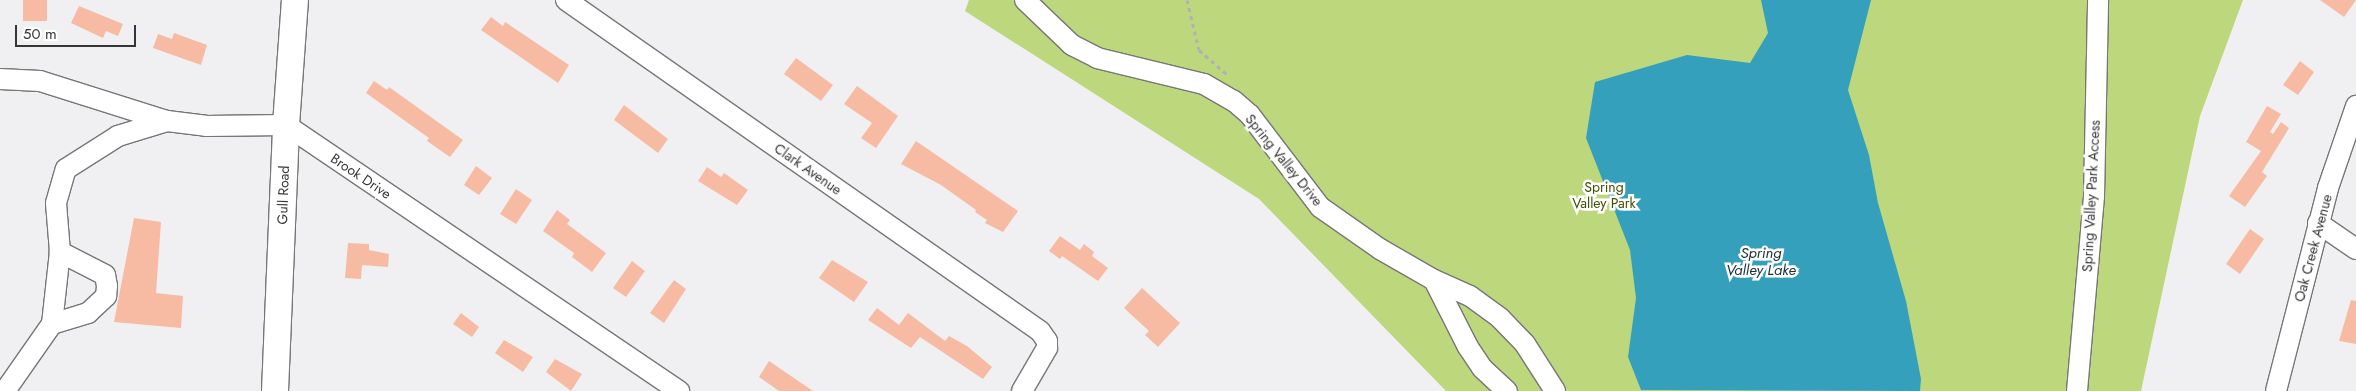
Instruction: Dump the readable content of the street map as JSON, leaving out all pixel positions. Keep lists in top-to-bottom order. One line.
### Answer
{"streets":{"main road":["Gull Road"],"street":["Spring Valley Drive","Clark Avenue","Brook Drive","Spring Valley Park Access","Oak Creek Avenue"]},"crossings":[["Brook Drive","Gull Road"]],"water":["Spring Valley Lake"],"parks":["Spring Valley Park"],"scale_bar":"50 m"}
